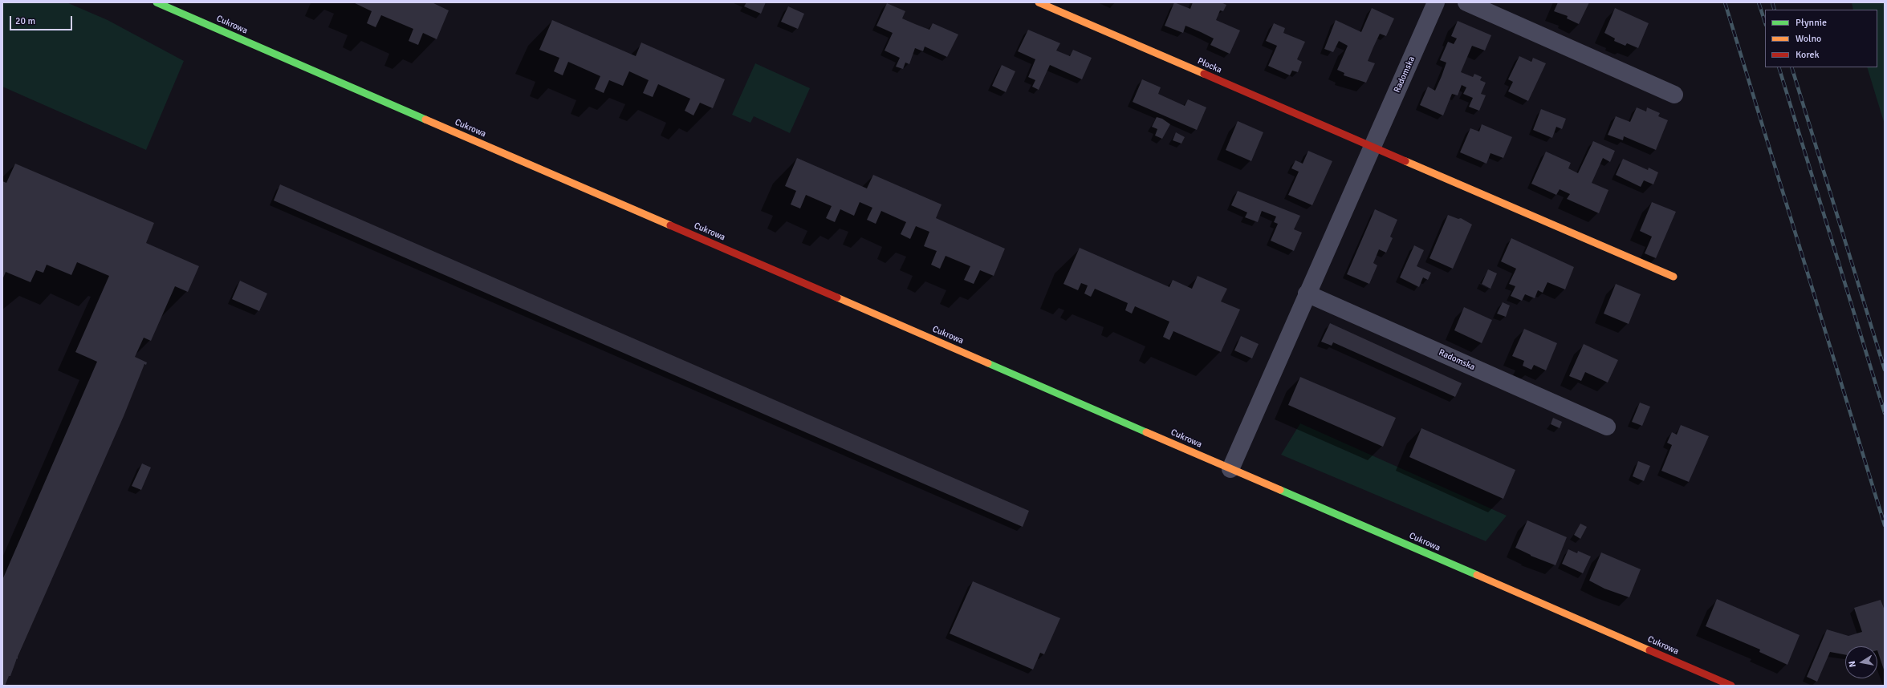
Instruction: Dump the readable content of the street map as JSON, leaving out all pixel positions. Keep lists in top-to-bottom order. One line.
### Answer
{"streets":{"street":["Cukrowa","Płocka","Radomska"]},"crossings":[["Cukrowa","Radomska"],["Płocka","Radomska"]],"legend":["Płynnie","Wolno","Korek"],"scale_bar":"20 m","north":"left"}
